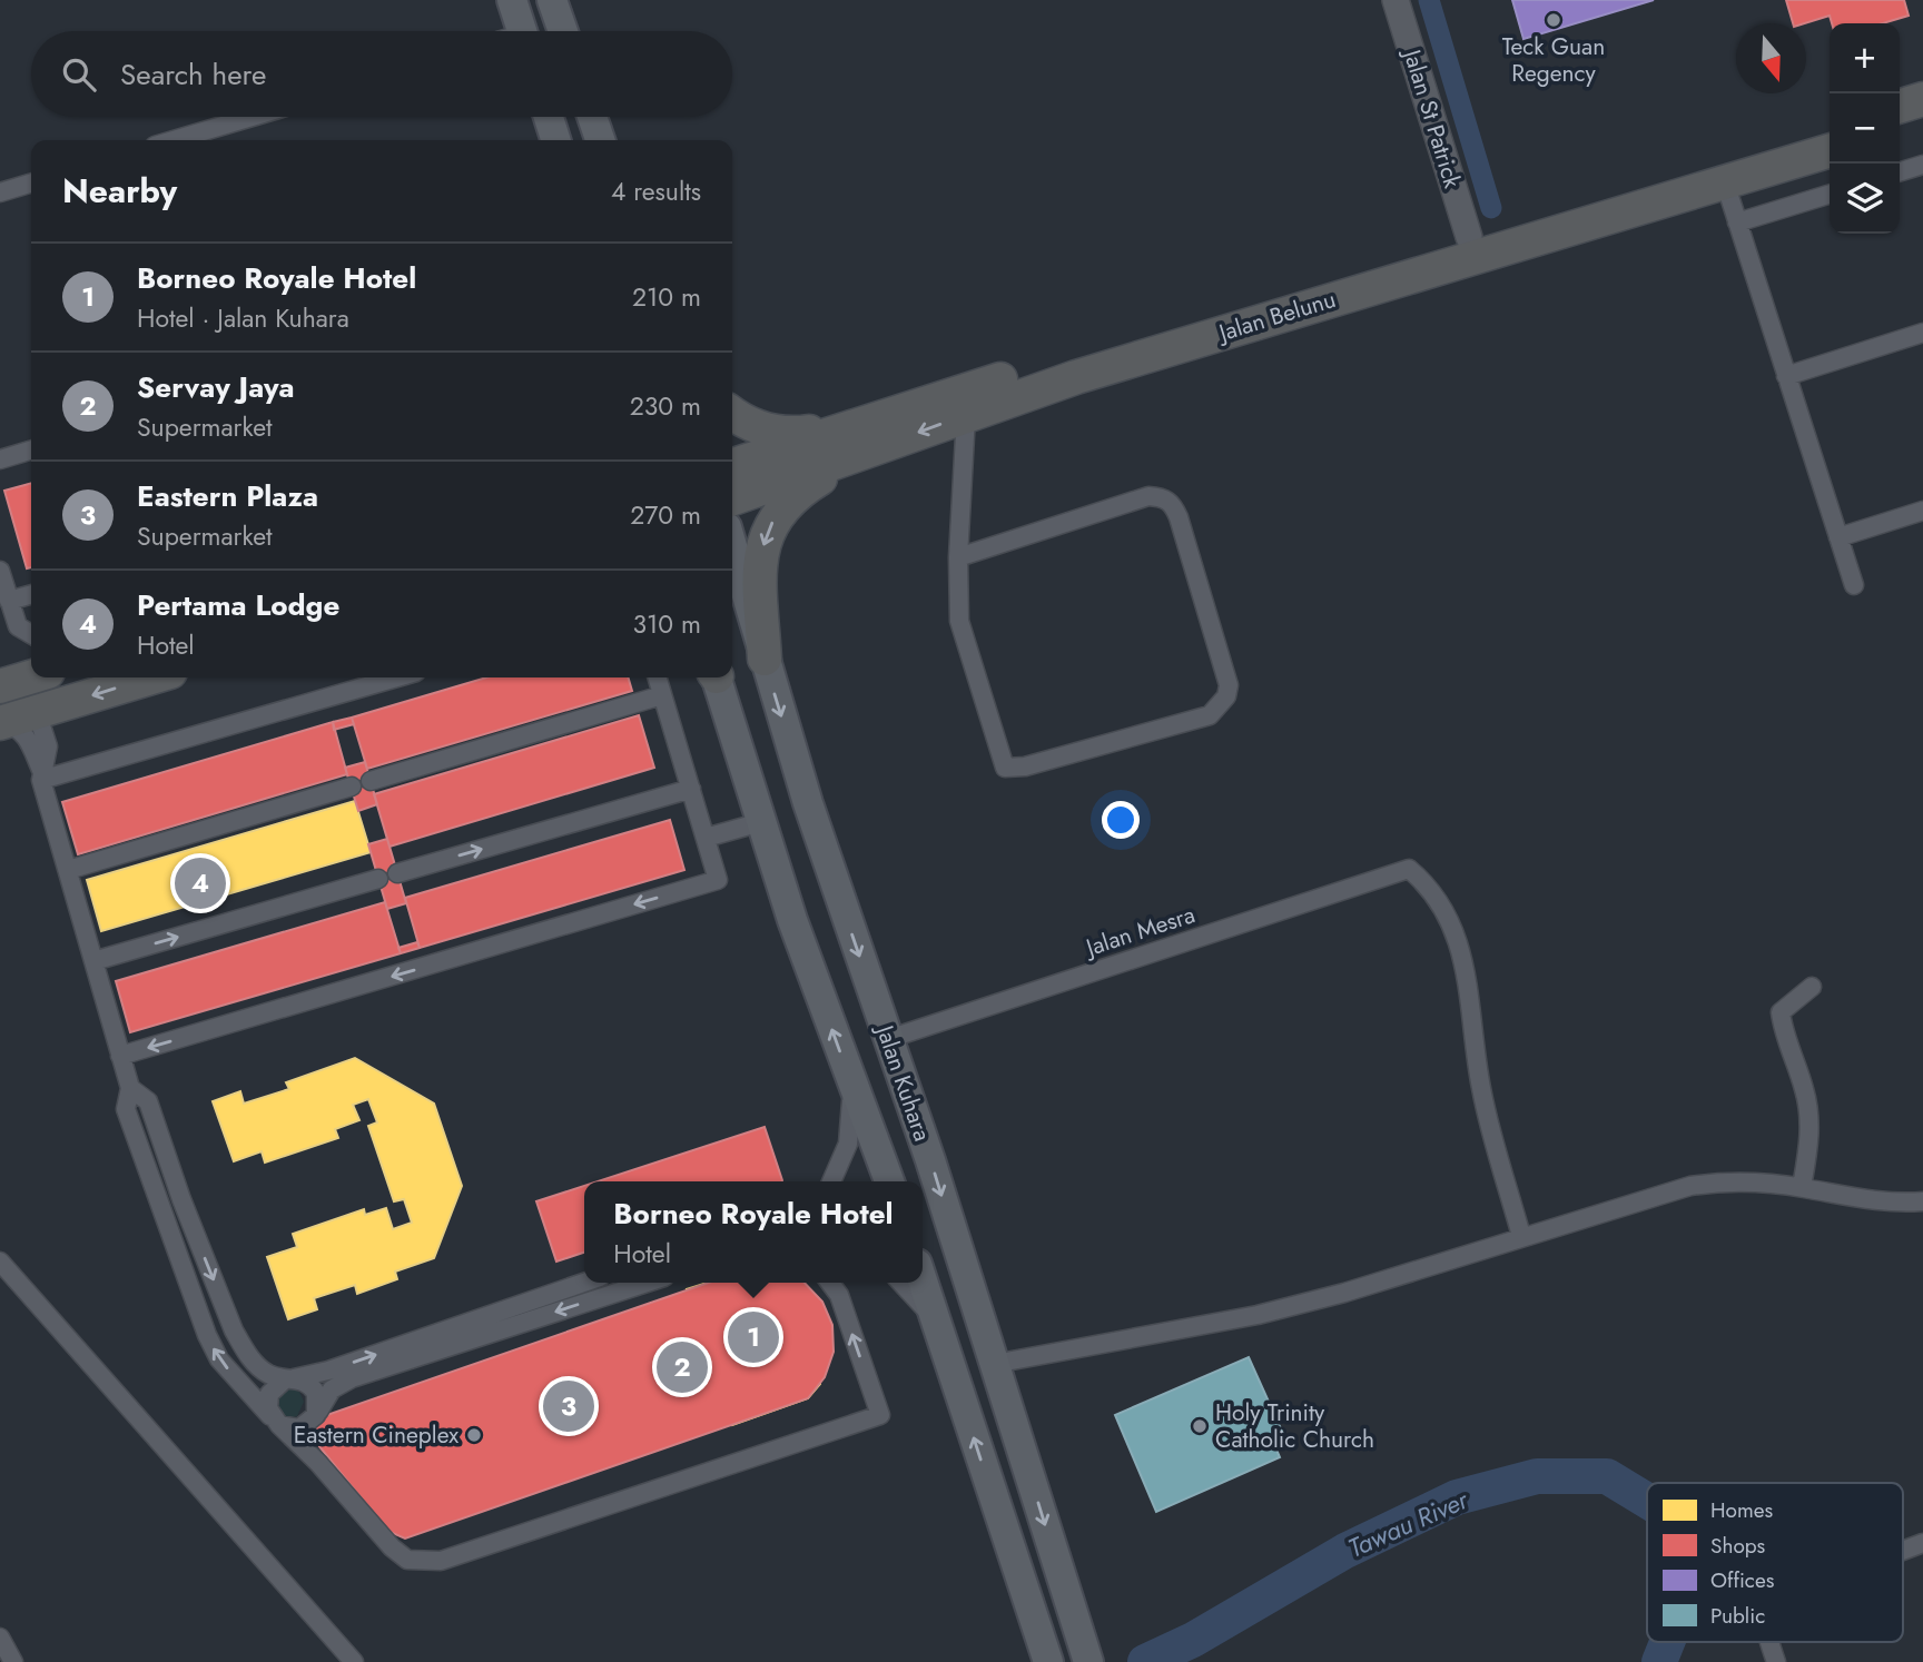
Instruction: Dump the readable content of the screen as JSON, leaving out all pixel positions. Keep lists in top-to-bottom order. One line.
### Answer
{"streets":{"highway":["Jalan Belunu"],"main road":["Jalan Kuhara"],"street":["Jalan St Patrick","Jalan Mesra"]},"crossings":[["Jalan St Patrick","Jalan Belunu"],["Jalan Mesra","Jalan Kuhara"]],"water":["Tawau River"],"places":["Teck Guan Regency","Holy Trinity Catholic Church","Eastern Cineplex"],"legend":["Homes","Shops","Offices","Public"],"north":"bottom","page":{"map_buttons":["+","−"],"search":"Search here","heading":["Nearby","4 results"],"list":[{"mark":"1","name":"Borneo Royale Hotel","note":"Hotel · Jalan Kuhara","value":"210 m"},{"mark":"2","name":"Servay Jaya","note":"Supermarket","value":"230 m"},{"mark":"3","name":"Eastern Plaza","note":"Supermarket","value":"270 m"},{"mark":"4","name":"Pertama Lodge","note":"Hotel","value":"310 m"}],"pins":["4","1","2","3"],"popup":["Borneo Royale Hotel","Hotel"]}}
